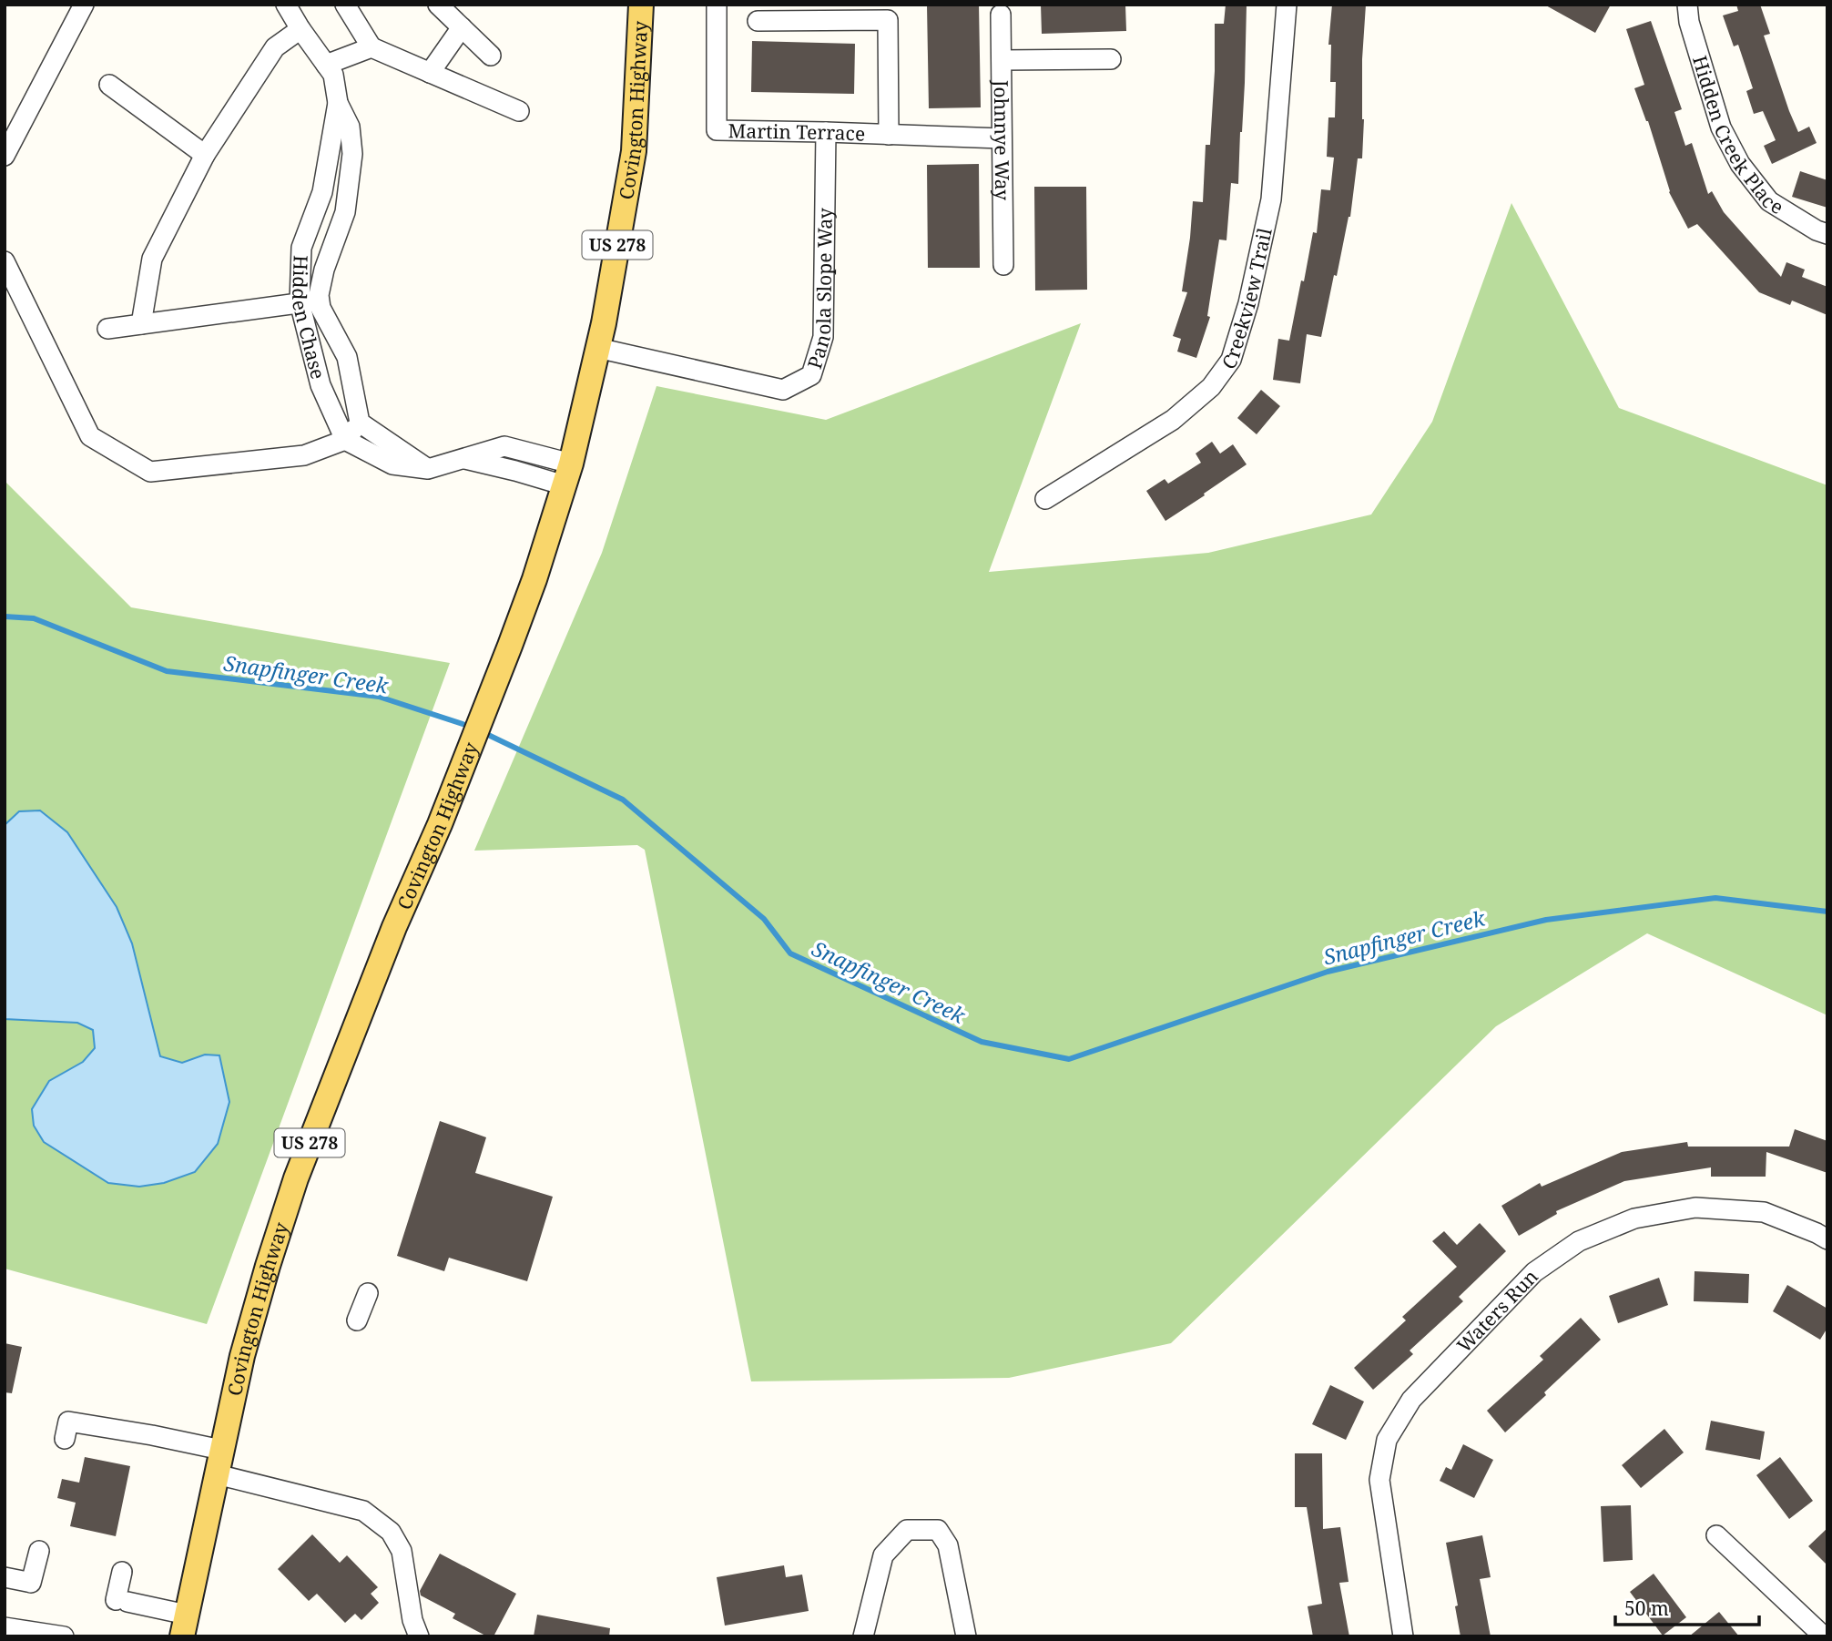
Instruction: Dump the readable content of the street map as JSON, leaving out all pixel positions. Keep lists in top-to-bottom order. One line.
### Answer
{"streets":{"main road":["Covington Highway","US 278"],"street":["Hidden Creek Place","Martin Terrace","Johnnye Way","Panola Slope Way","Creekview Trail","Hidden Chase","Waters Run"]},"crossings":[["Covington Highway","Panola Slope Way"],["Martin Terrace","Johnnye Way"],["Martin Terrace","Panola Slope Way"]],"water":["Snapfinger Creek"],"scale_bar":"50 m"}
